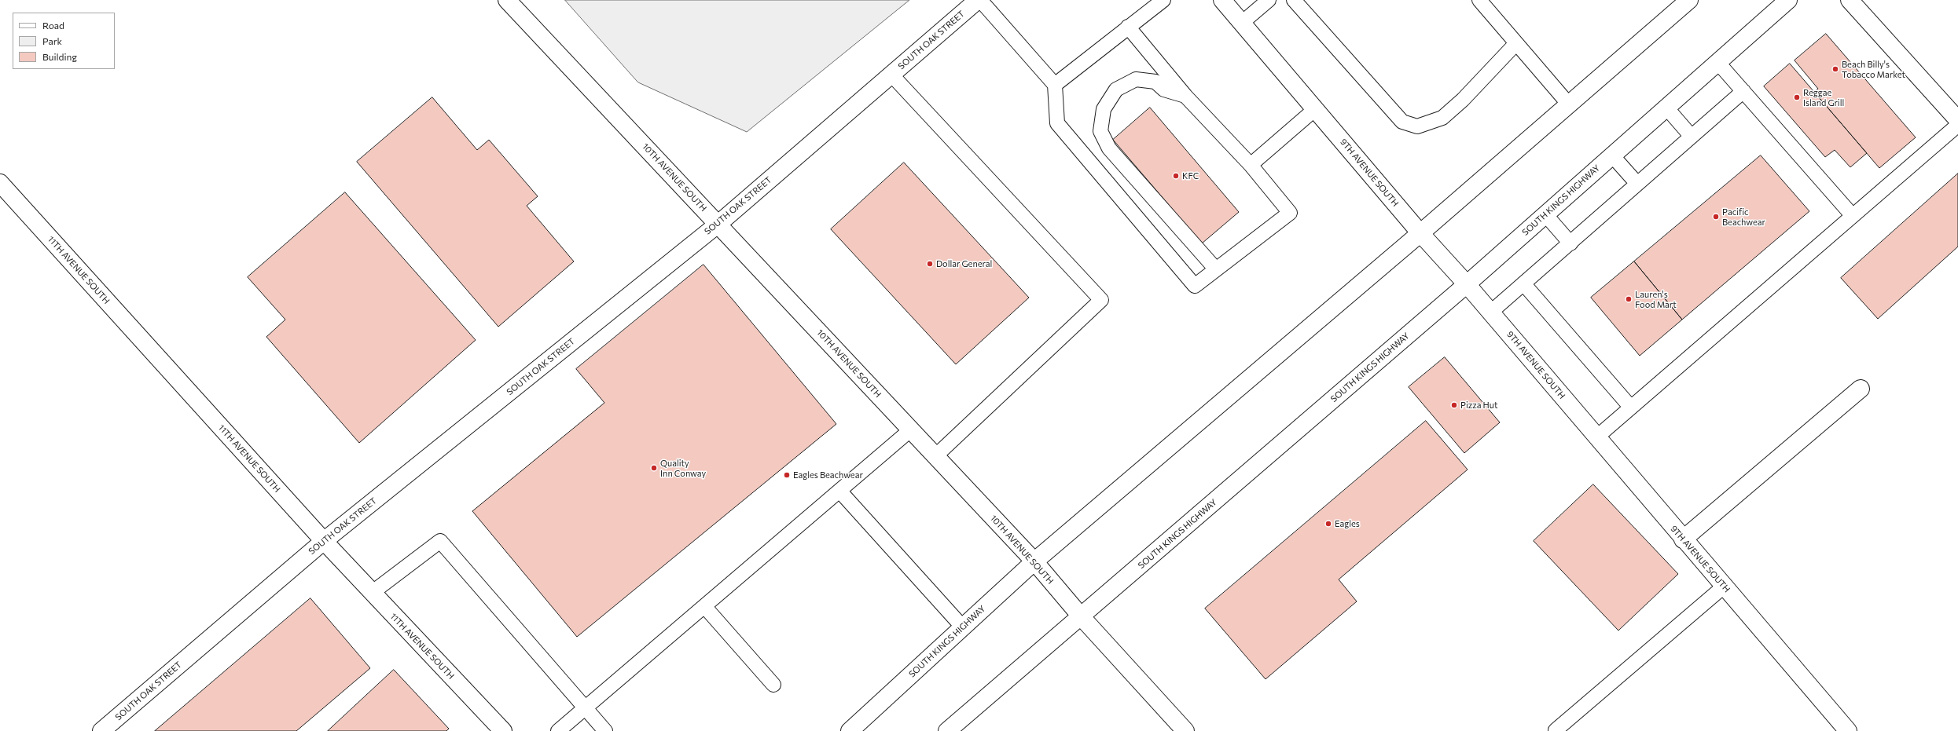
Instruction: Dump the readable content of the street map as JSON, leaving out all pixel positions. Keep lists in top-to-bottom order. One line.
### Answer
{"streets":{"street":["SOUTH OAK STREET","9TH AVENUE SOUTH","10TH AVENUE SOUTH","SOUTH KINGS HIGHWAY","11TH AVENUE SOUTH"]},"crossings":[["SOUTH OAK STREET","10TH AVENUE SOUTH"],["SOUTH OAK STREET","11TH AVENUE SOUTH"],["9TH AVENUE SOUTH","SOUTH KINGS HIGHWAY"],["10TH AVENUE SOUTH","SOUTH KINGS HIGHWAY"]],"places":["Beach Billy's Tobacco Market","Reggae Island Grill","KFC","Pacific Beachwear","Dollar General","Lauren's Food Mart","Pizza Hut","Quality Inn Conway","Eagles Beachwear","Eagles"],"legend":["Road","Park","Building"]}
